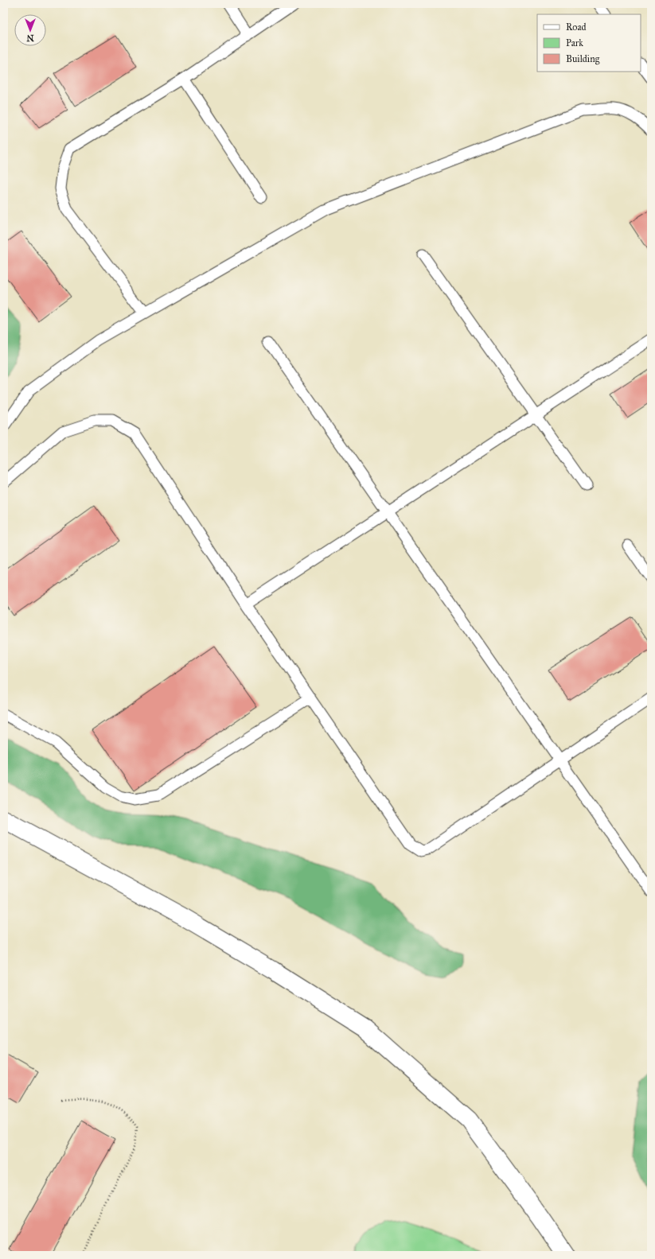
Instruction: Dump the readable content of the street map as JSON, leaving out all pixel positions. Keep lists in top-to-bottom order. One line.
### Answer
{"legend":["Road","Park","Building"],"north":"bottom"}
